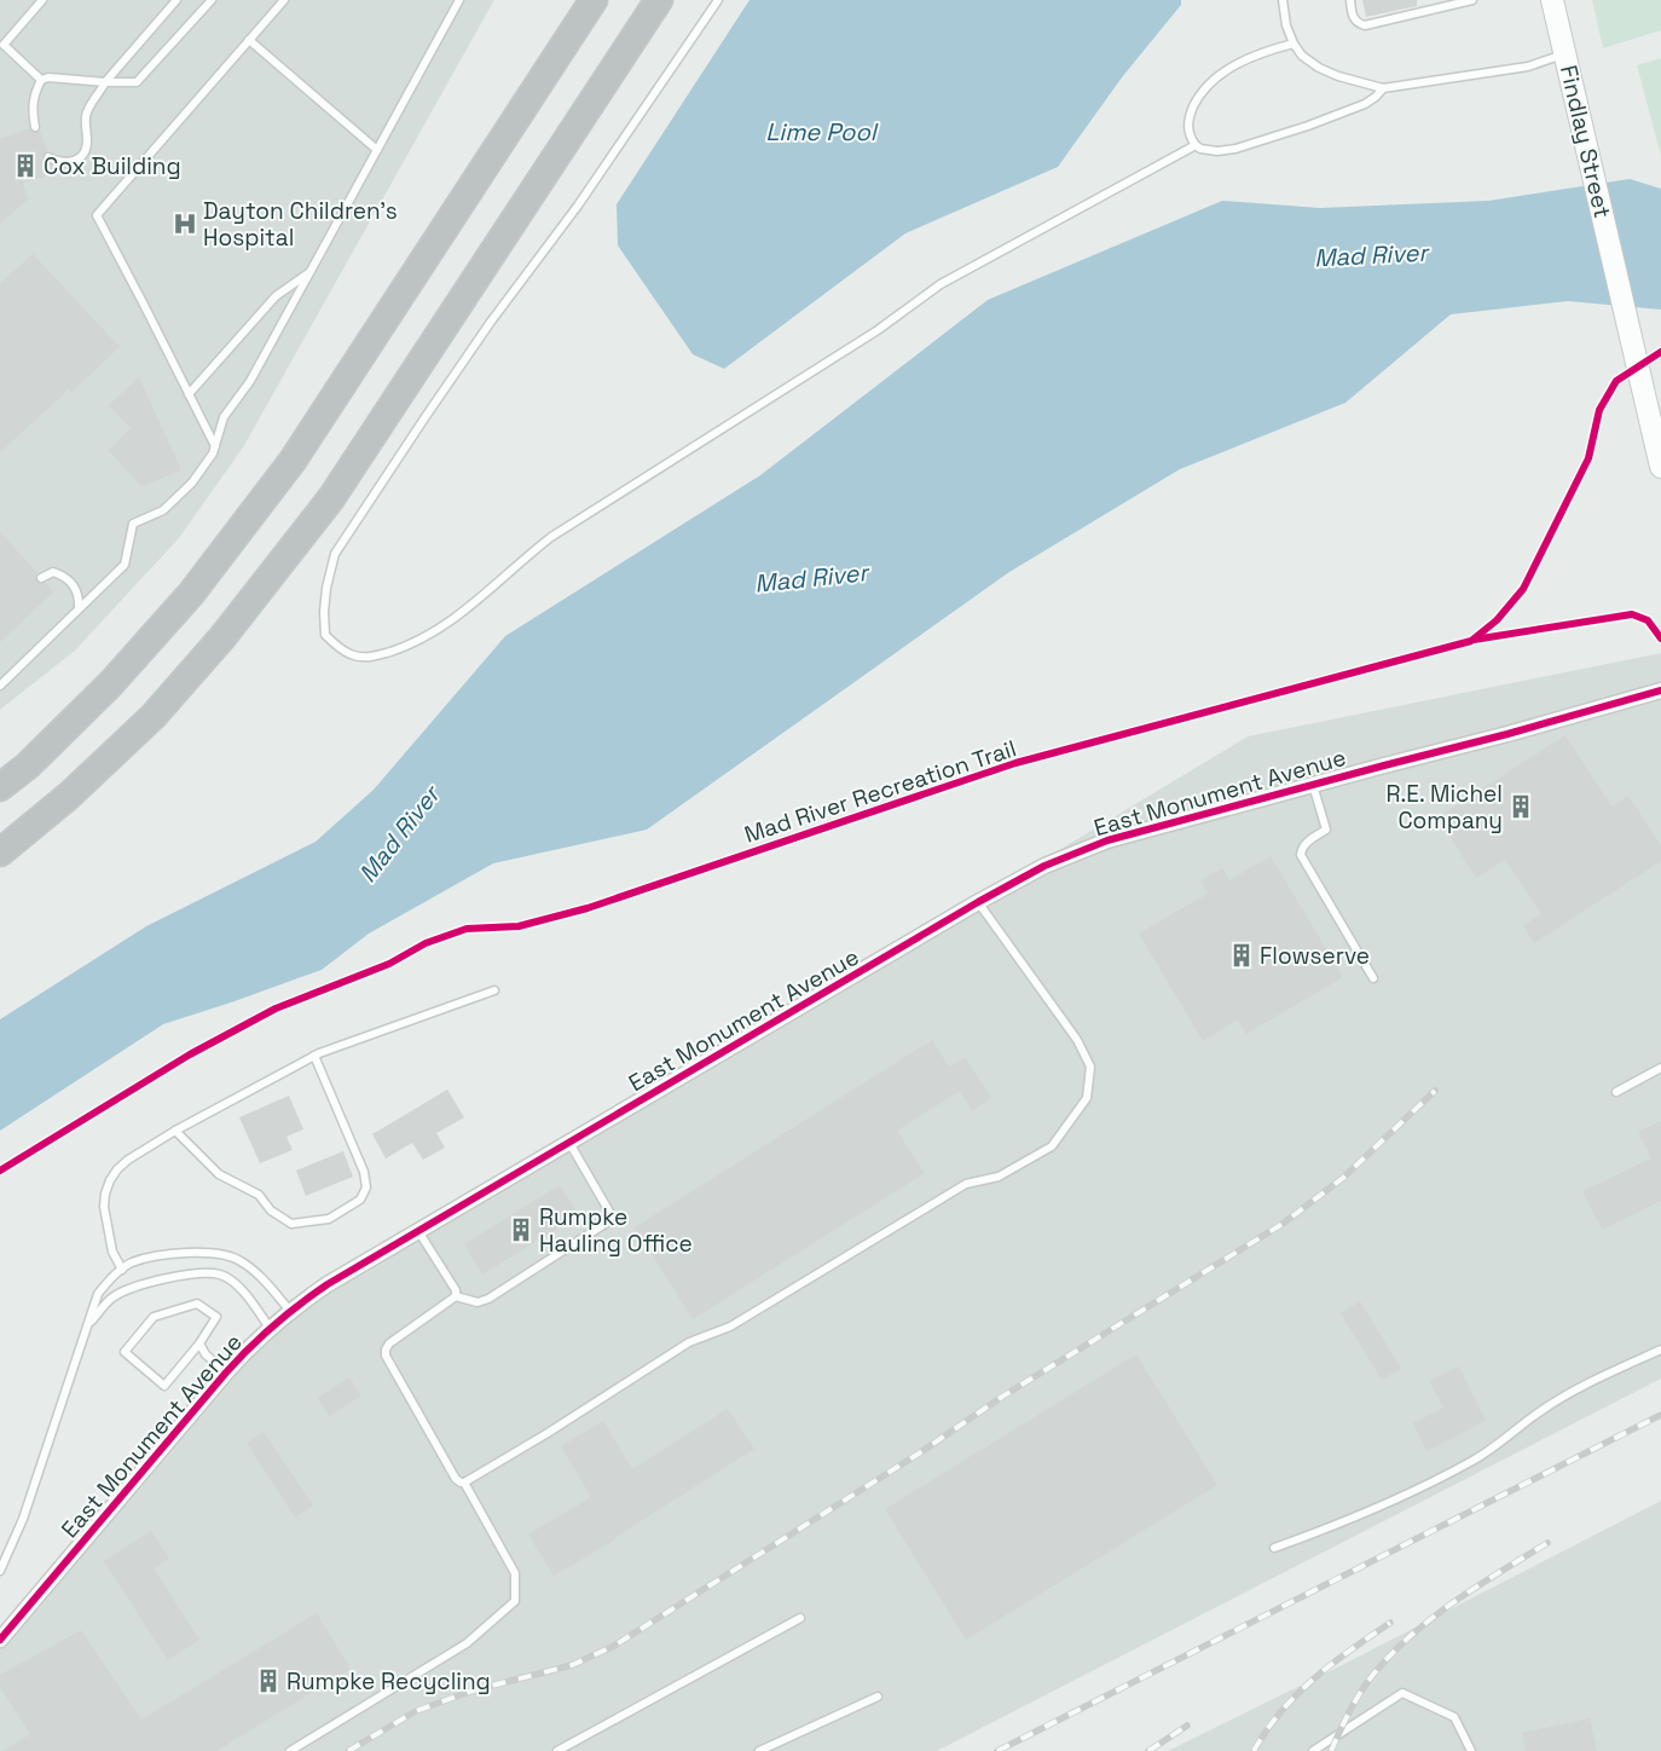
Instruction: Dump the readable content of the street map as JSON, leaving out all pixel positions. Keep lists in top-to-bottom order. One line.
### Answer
{"streets":{"main road":["Findlay Street"],"street":["East Monument Avenue"],"cycle path":["Mad River Recreation Trail"]},"water":["Lime Pool","Mad River"],"places":{"building":["Cox Building","R.E. Michel Company","Flowserve","Rumpke Hauling Office","Rumpke Recycling"],"hospital":["Dayton Children’s Hospital"]}}
